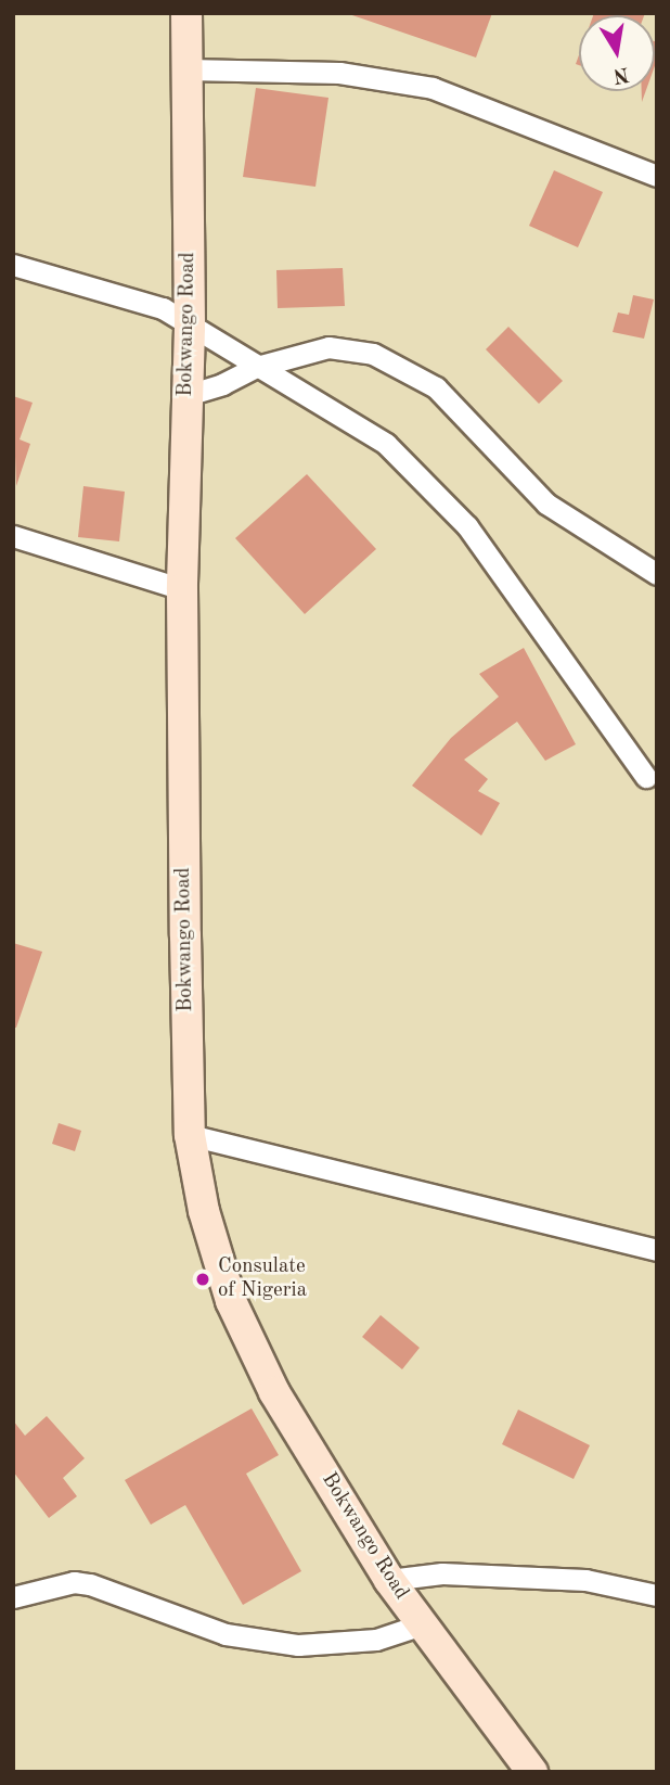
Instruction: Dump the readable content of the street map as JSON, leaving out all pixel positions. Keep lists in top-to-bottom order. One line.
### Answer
{"streets":{"street":["Bokwango Road"]},"places":["Consulate of Nigeria"],"north":"bottom"}
